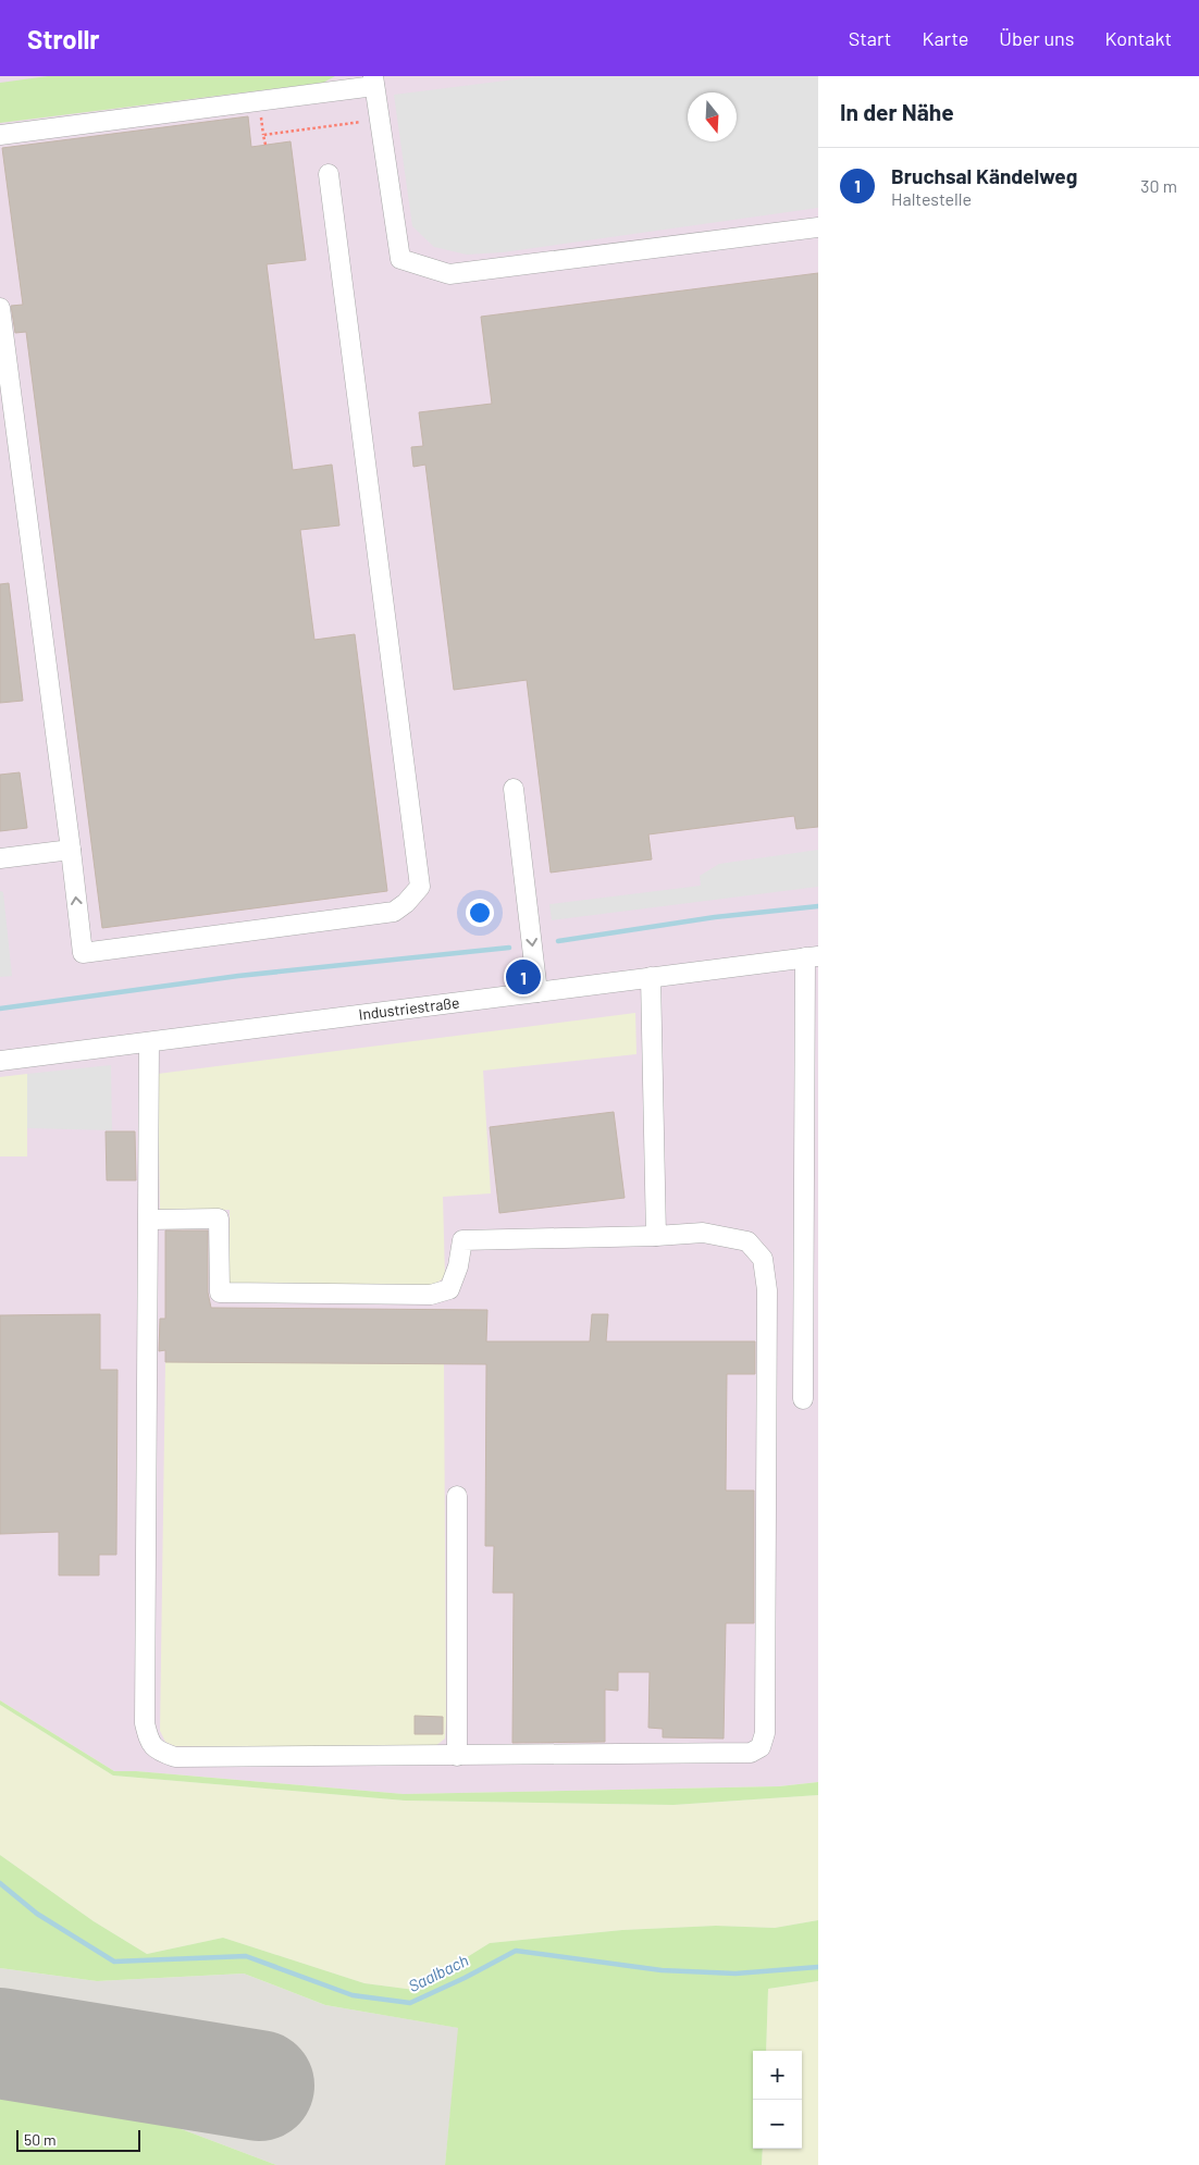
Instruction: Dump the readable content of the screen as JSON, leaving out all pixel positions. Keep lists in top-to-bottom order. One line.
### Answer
{"streets":{"street":["Industriestraße"]},"water":["Saalbach"],"scale_bar":"50 m","north":"bottom","page":{"header":"Strollr","nav":["Start","Karte","Über uns","Kontakt"],"heading":"In der Nähe","list":[{"mark":"1","name":"Bruchsal Kändelweg","note":"Haltestelle","value":"30 m"}],"pins":"1","map_buttons":["+","−"],"scale":"50 m"}}
